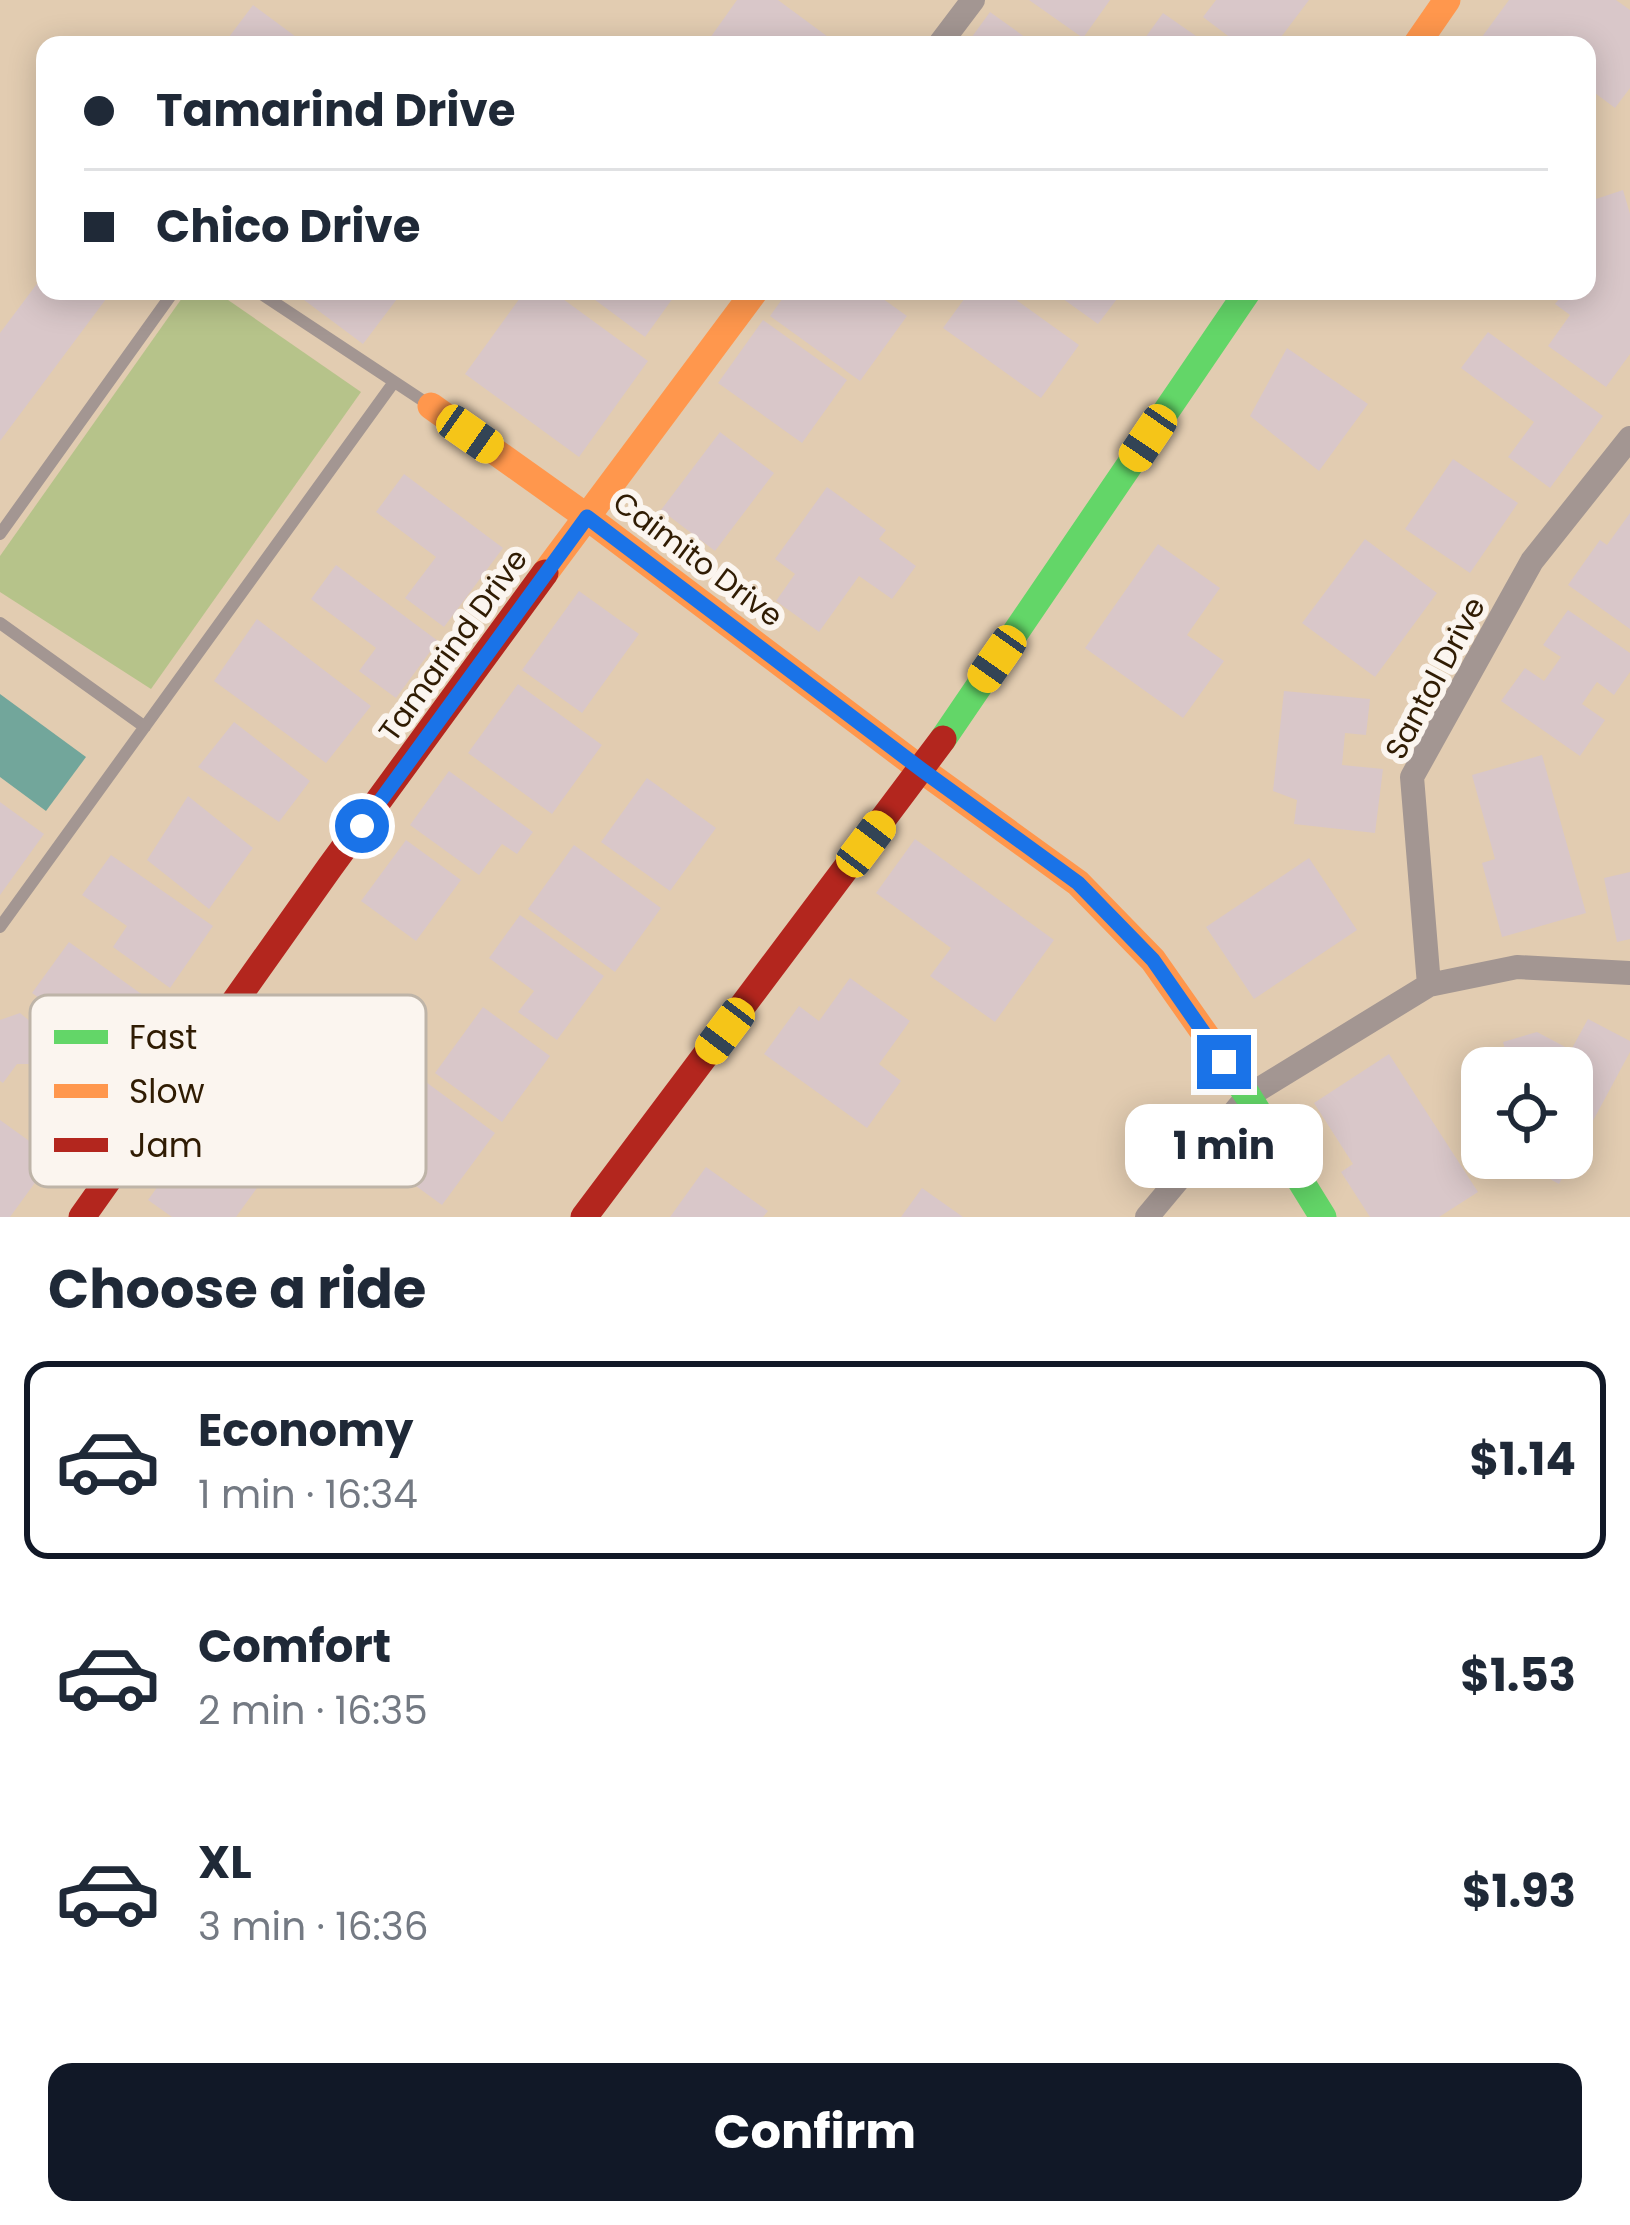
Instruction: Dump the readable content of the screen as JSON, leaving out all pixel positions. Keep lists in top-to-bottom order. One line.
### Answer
{"streets":{"street":["Caimito Drive","Tamarind Drive","Santol Drive"]},"crossings":[["Caimito Drive","Tamarind Drive"]],"legend":["Fast","Slow","Jam"],"page":{"banner":["Tamarind Drive","Chico Drive"],"bubble":"1 min","heading":"Choose a ride","list":[{"name":"Economy","note":"1 min · 16:34","value":"$1.14"},{"name":"Comfort","note":"2 min · 16:35","value":"$1.53"},{"name":"XL","note":"3 min · 16:36","value":"$1.93"}],"buttons":"Confirm"}}
